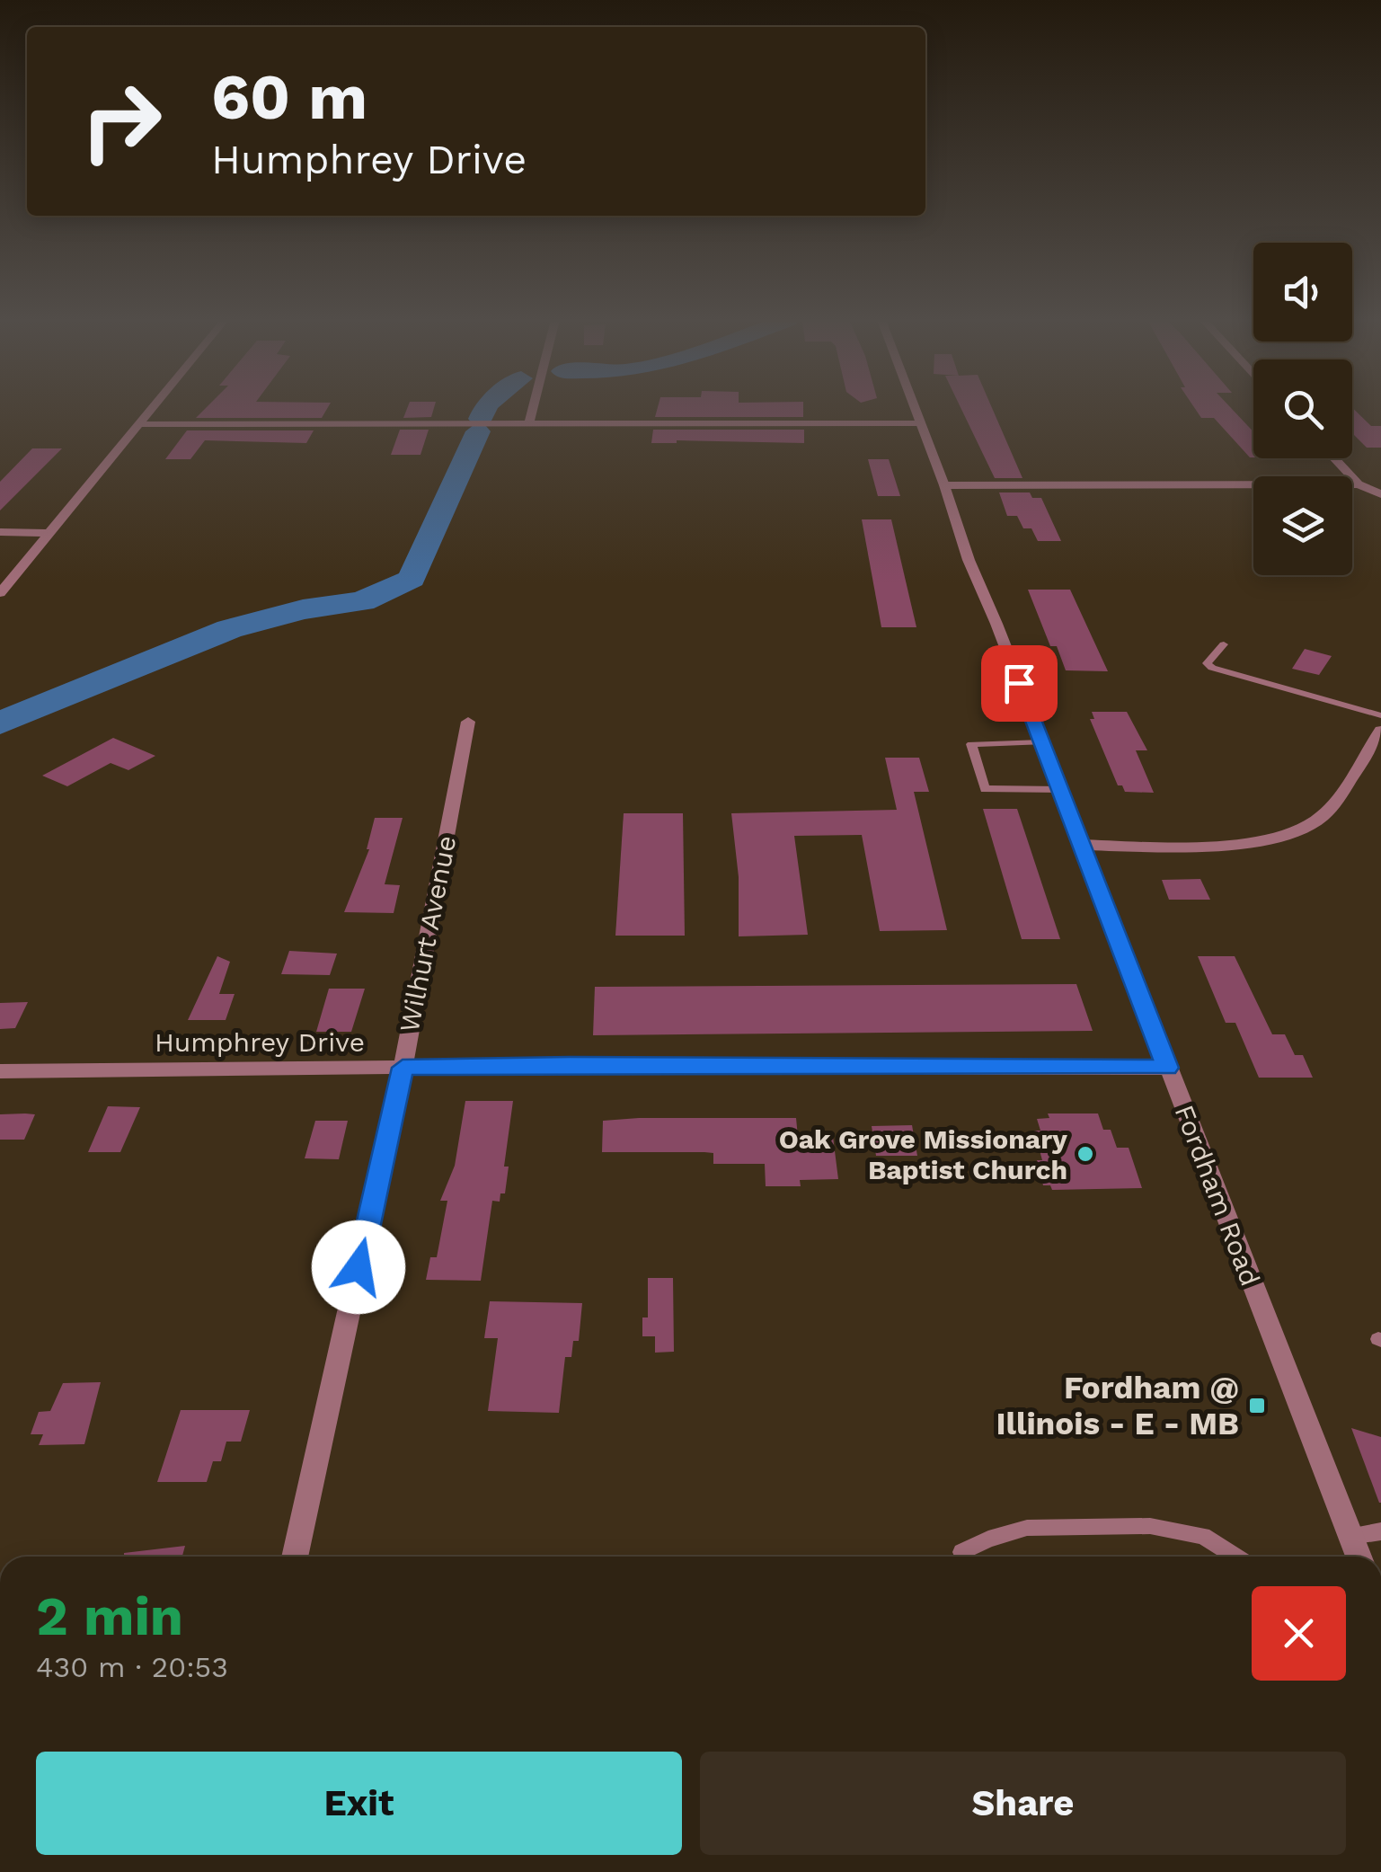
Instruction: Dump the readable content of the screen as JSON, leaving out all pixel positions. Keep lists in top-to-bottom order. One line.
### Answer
{"streets":{"street":["Wilhurt Avenue","Humphrey Drive","Fordham Road"]},"crossings":[["Wilhurt Avenue","Humphrey Drive"],["Humphrey Drive","Fordham Road"]],"places":{"other":["Oak Grove Missionary Baptist Church"],"transit":["Fordham @ Illinois - E - MB"]},"page":{"turn":["60 m","Humphrey Drive"],"heading":["2 min","430 m · 20:53"],"buttons":["Exit","Share"]}}
